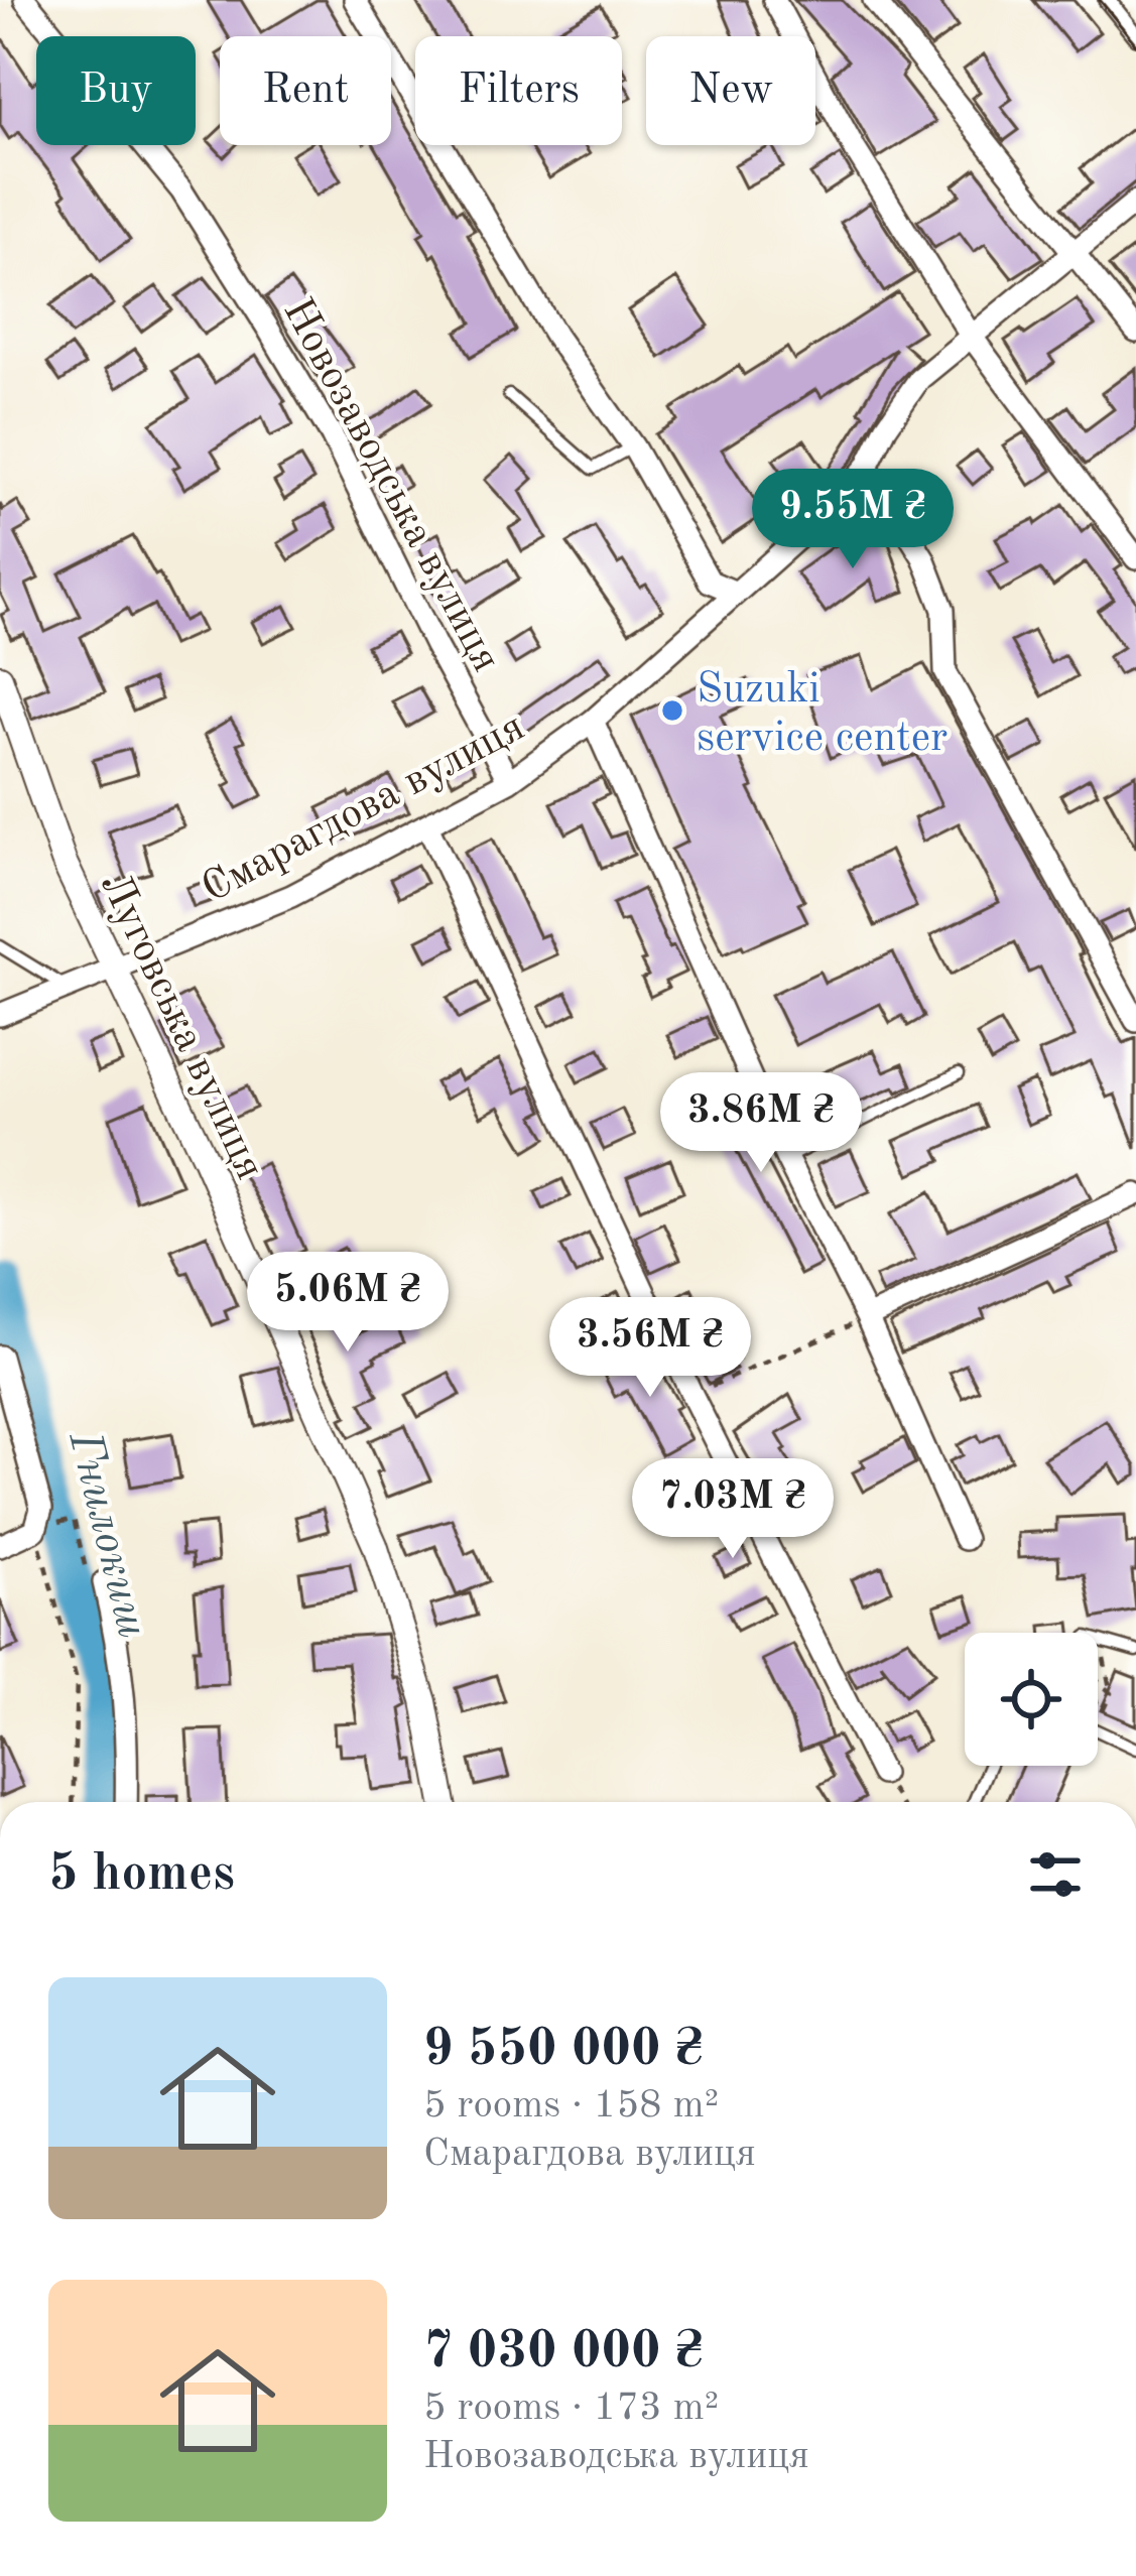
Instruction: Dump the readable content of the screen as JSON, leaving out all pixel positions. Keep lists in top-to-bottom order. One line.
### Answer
{"streets":{"street":["Новозаводська вулиця","Смарагдова вулиця","Луговська вулиця"]},"crossings":[["Новозаводська вулиця","Смарагдова вулиця"],["Смарагдова вулиця","Луговська вулиця"]],"water":["Гнилокиш"],"places":["Suzuki service center"],"page":{"chip":["Buy","Rent","Filters","New"],"price":["9.55M ₴","3.86M ₴","5.06M ₴","3.56M ₴","7.03M ₴"],"heading":"5 homes","list":[{"name":"9 550 000 ₴","note":"5 rooms · 158 m² · Смарагдова вулиця"},{"name":"7 030 000 ₴","note":"5 rooms · 173 m² · Новозаводська вулиця"}]}}
